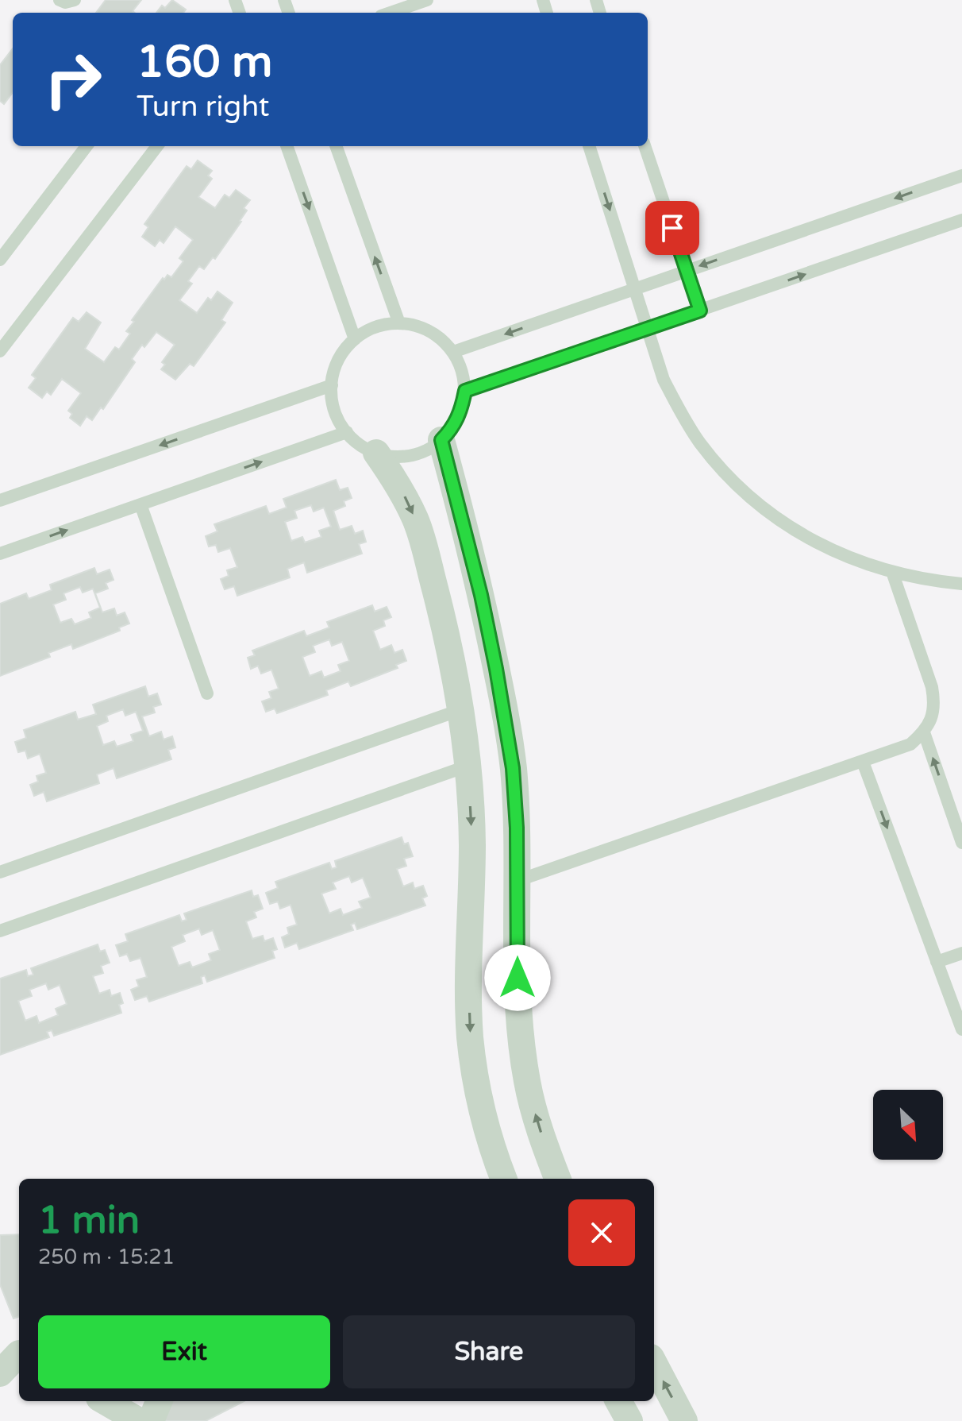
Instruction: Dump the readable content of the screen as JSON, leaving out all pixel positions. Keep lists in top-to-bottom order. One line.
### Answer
{"north":"bottom right","page":{"turn":["160 m","Turn right"],"heading":["1 min","250 m · 15:21"],"buttons":["Exit","Share"]}}
